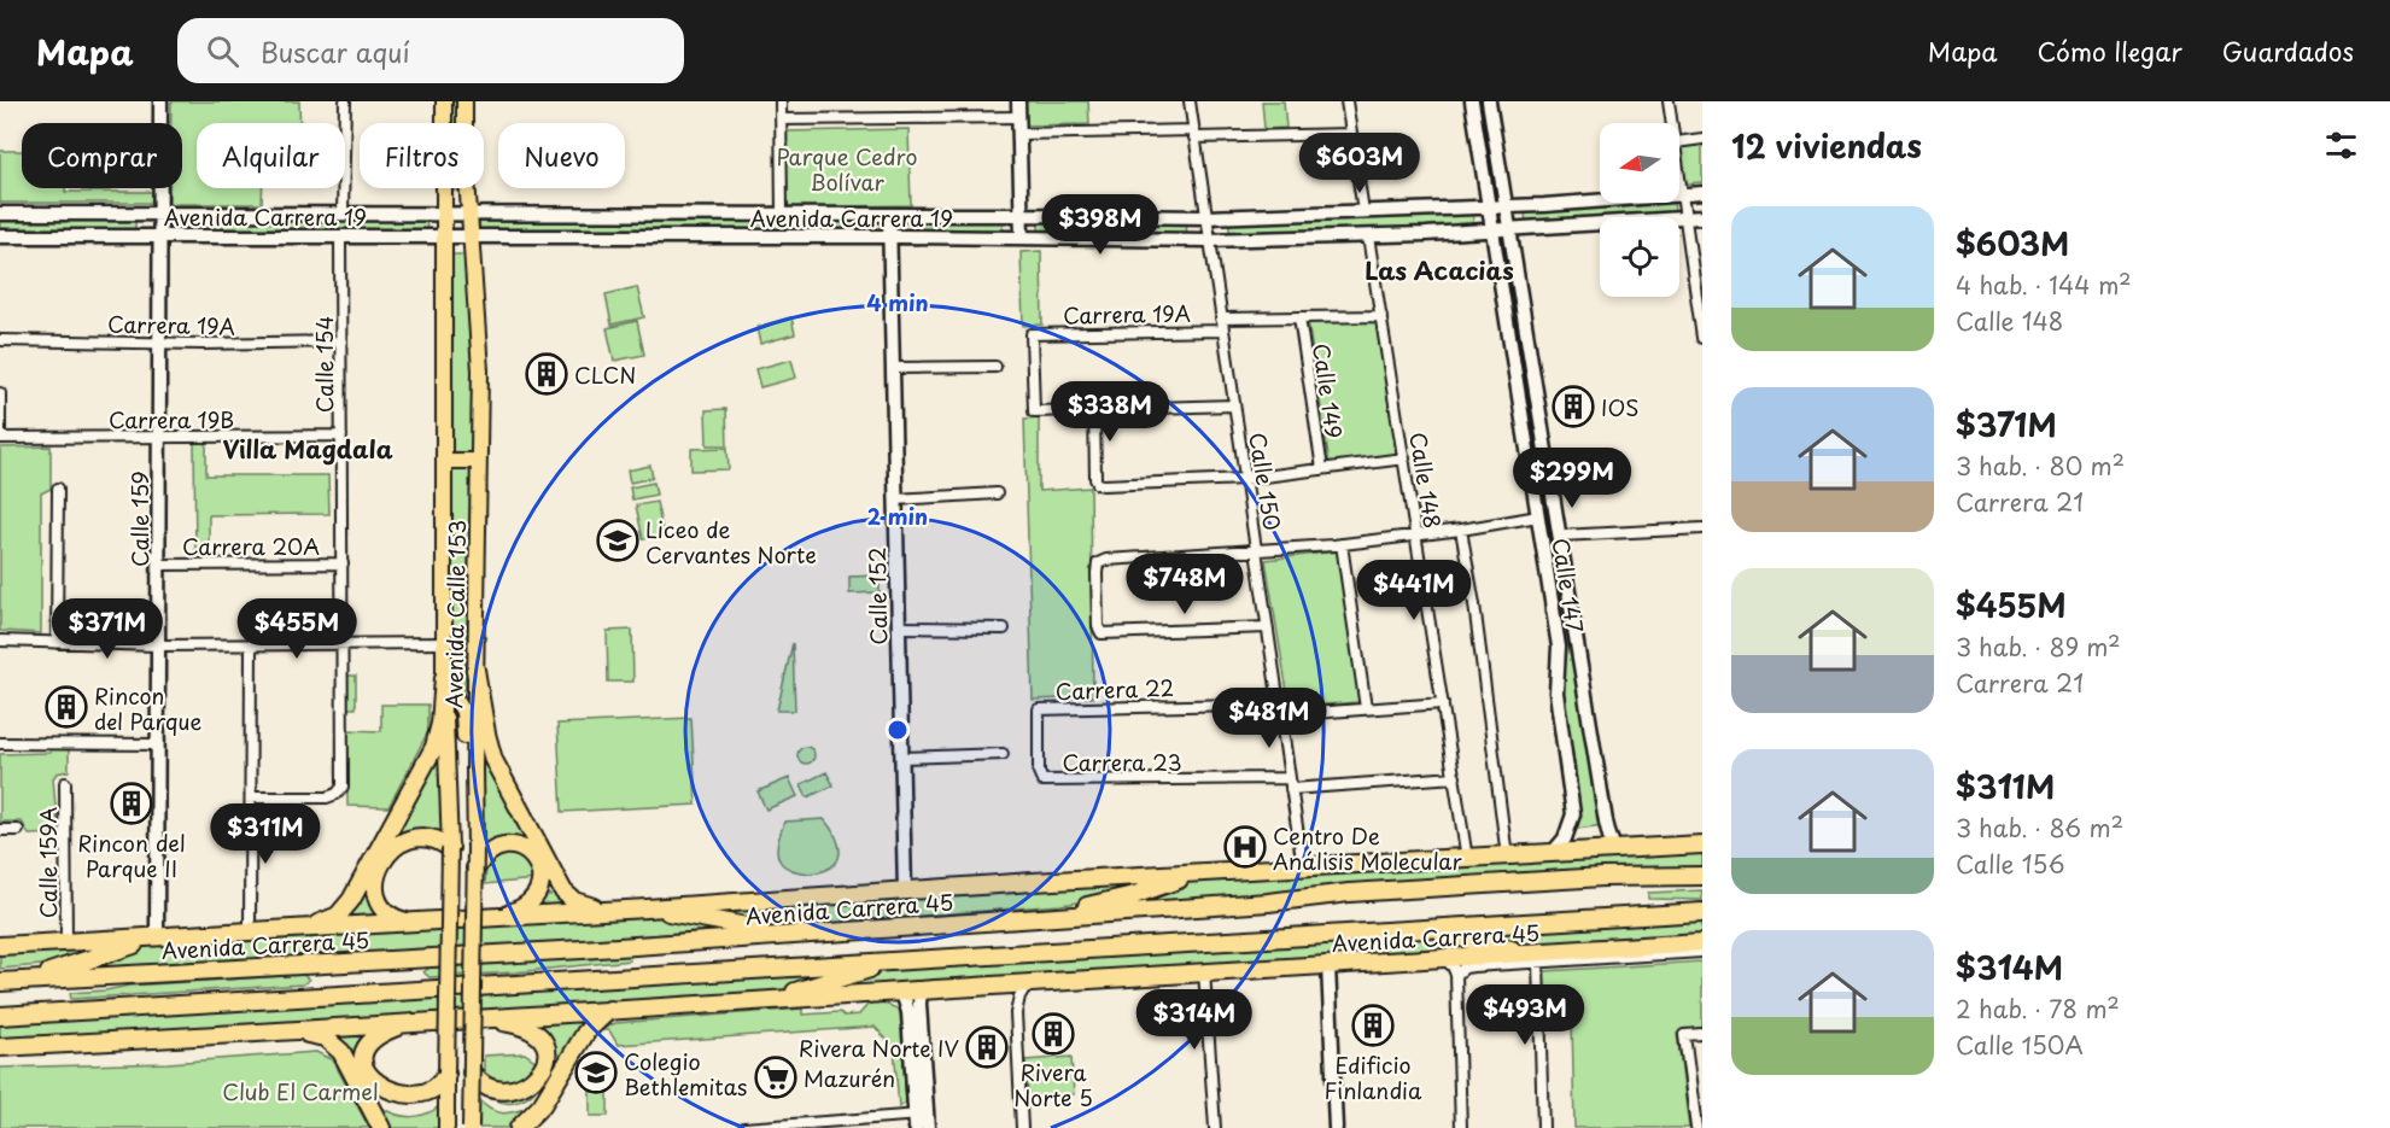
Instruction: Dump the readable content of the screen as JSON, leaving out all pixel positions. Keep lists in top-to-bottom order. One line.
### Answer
{"streets":{"highway":["Avenida Carrera 45"],"main road":["Avenida Carrera 19","Calle 159","Calle 147","Calle 152","Avenida Calle 153"],"street":["Carrera 19A","Calle 154","Calle 149","Carrera 19B","Calle 148","Calle 150","Carrera 20A","Carrera 22","Carrera 23","Calle 159A"]},"crossings":[["Avenida Carrera 19","Calle 154"],["Avenida Carrera 19","Calle 148"],["Avenida Carrera 19","Calle 150"],["Avenida Carrera 19","Calle 159"],["Avenida Carrera 19","Calle 147"],["Avenida Carrera 19","Calle 152"],["Avenida Carrera 19","Avenida Calle 153"],["Carrera 19A","Calle 154"],["Carrera 19A","Calle 149"],["Carrera 19A","Calle 148"],["Carrera 19A","Calle 150"],["Carrera 19A","Calle 159"],["Calle 154","Carrera 19B"],["Calle 154","Carrera 20A"],["Carrera 19B","Calle 159"],["Calle 148","Carrera 23"],["Calle 148","Avenida Carrera 45"],["Calle 150","Carrera 22"],["Calle 150","Carrera 23"],["Calle 150","Avenida Carrera 45"],["Calle 159","Carrera 20A"],["Calle 159","Avenida Carrera 45"],["Calle 147","Avenida Carrera 45"],["Calle 152","Avenida Carrera 45"],["Carrera 22","Carrera 23"],["Calle 159A","Avenida Carrera 45"]],"districts":["Las Acacias","Villa Magdala"],"parks":["Parque Cedro Bolívar","Club El Carmel"],"places":{"building":["CLCN","IOS","Rincon del Parque","Rincon del Parque II","Edificio Finlandia","Rivera Norte 5","Rivera Norte IV"],"school or university":["Liceo de Cervantes Norte","Colegio Bethlemitas"],"hospital":["Centro De Análisis Molecular"],"supermarket":["Mazurén"]},"north":"left","page":{"header":"Mapa","search":"Buscar aquí","nav":["Mapa","Cómo llegar","Guardados"],"heading":"12 viviendas","chip":["Comprar","Alquilar","Filtros","Nuevo"],"price":["$603M","$398M","$338M","$299M","$748M","$441M","$371M","$455M","$481M","$311M","$493M","$314M"],"list":[{"name":"$603M","note":"4 hab. · 144 m² · Calle 148"},{"name":"$371M","note":"3 hab. · 80 m² · Carrera 21"},{"name":"$455M","note":"3 hab. · 89 m² · Carrera 21"},{"name":"$311M","note":"3 hab. · 86 m² · Calle 156"},{"name":"$314M","note":"2 hab. · 78 m² · Calle 150A"}]},"rings":["4 min","2 min"]}
